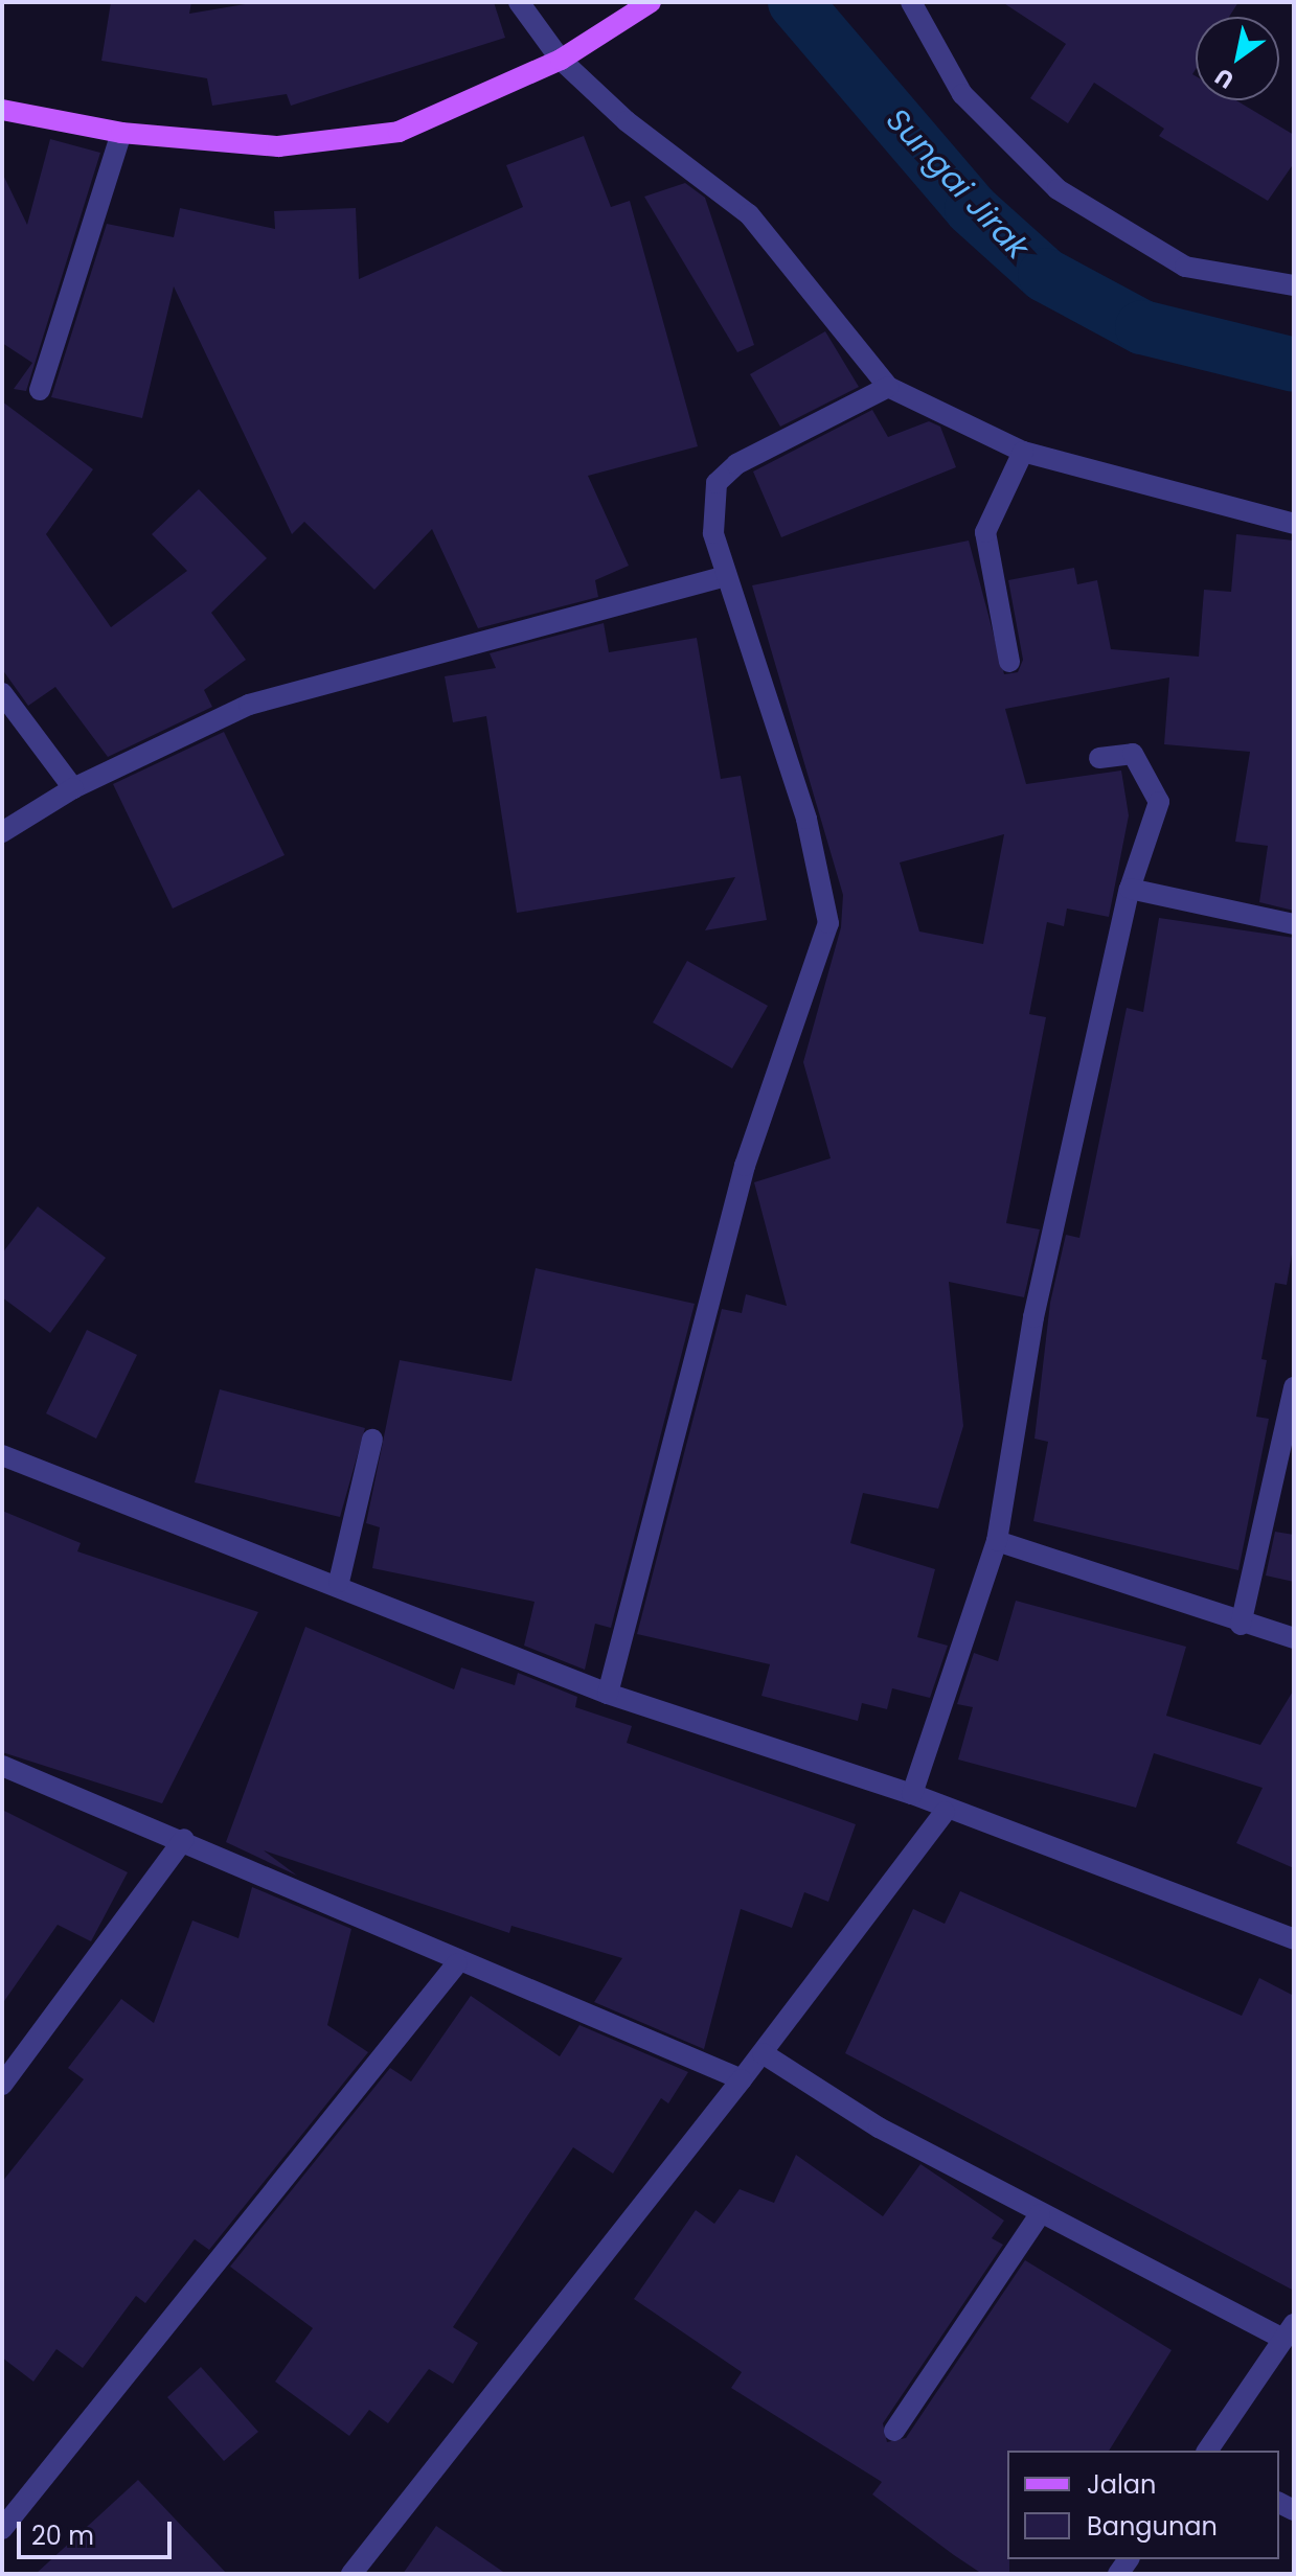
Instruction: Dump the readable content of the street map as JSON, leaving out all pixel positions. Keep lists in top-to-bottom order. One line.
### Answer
{"water":["Sungai Jirak"],"legend":["Jalan","Bangunan"],"scale_bar":"20 m","north":"bottom left"}
